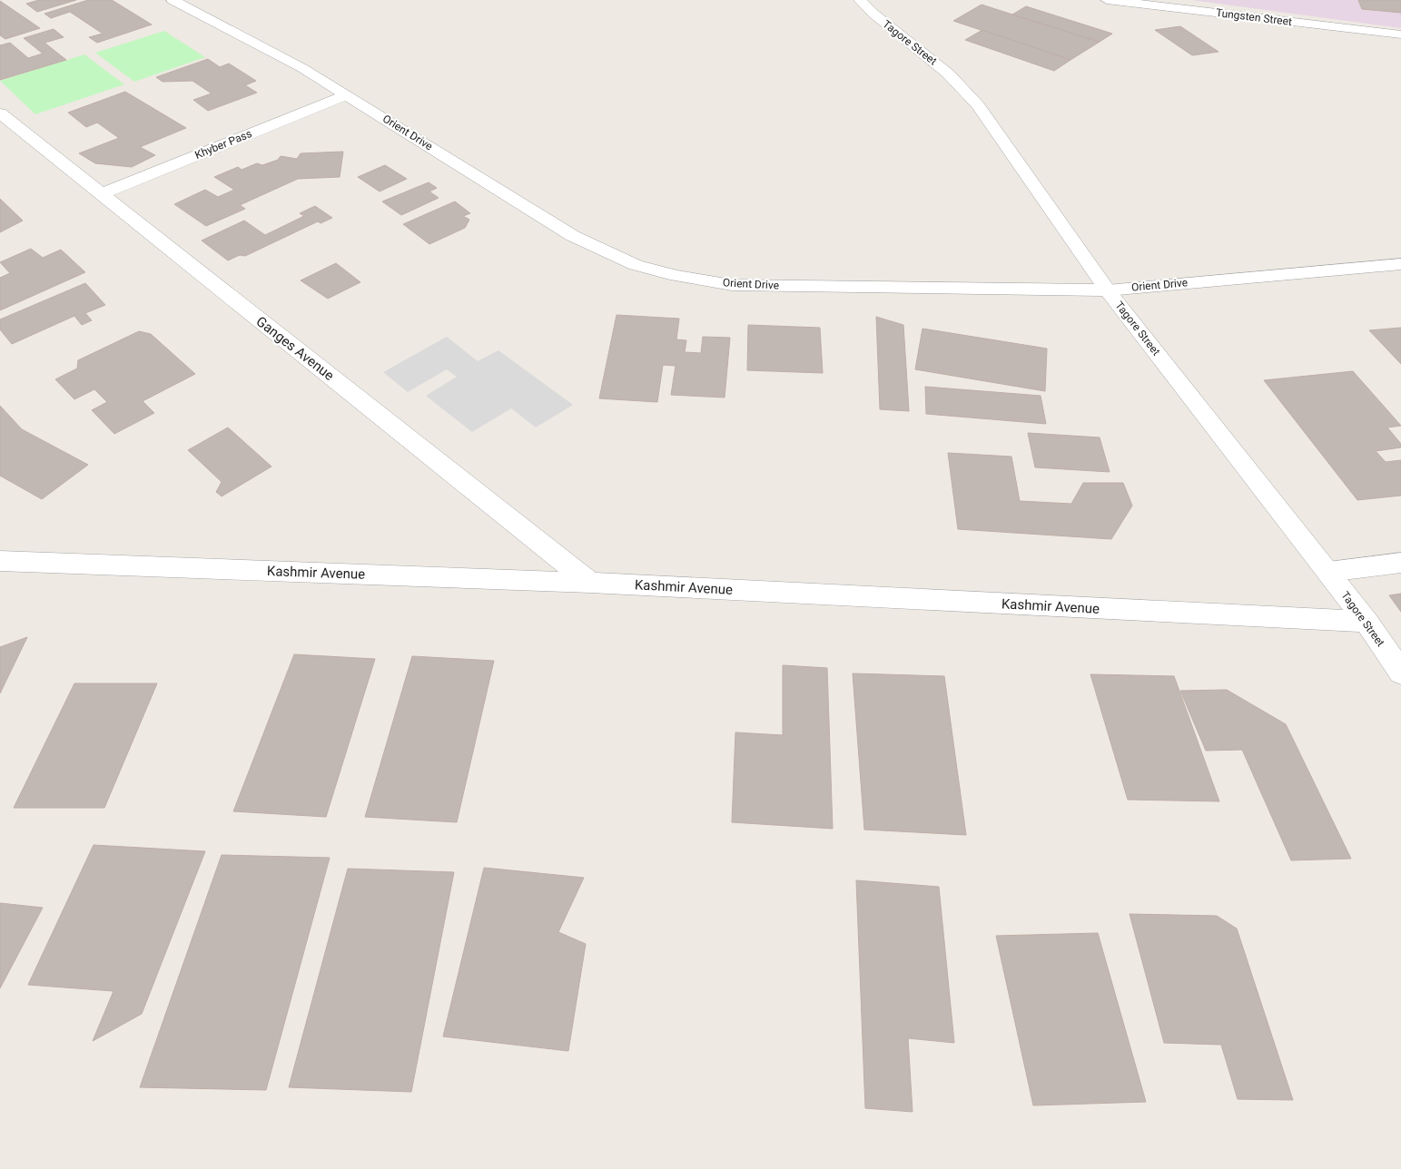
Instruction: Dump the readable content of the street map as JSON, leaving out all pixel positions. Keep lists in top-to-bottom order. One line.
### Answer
{"streets":{"street":["Tungsten Street","Tagore Street","Orient Drive","Khyber Pass","Ganges Avenue","Kashmir Avenue"]},"crossings":[["Tagore Street","Orient Drive"],["Tagore Street","Kashmir Avenue"],["Orient Drive","Khyber Pass"],["Khyber Pass","Ganges Avenue"],["Ganges Avenue","Kashmir Avenue"]]}
